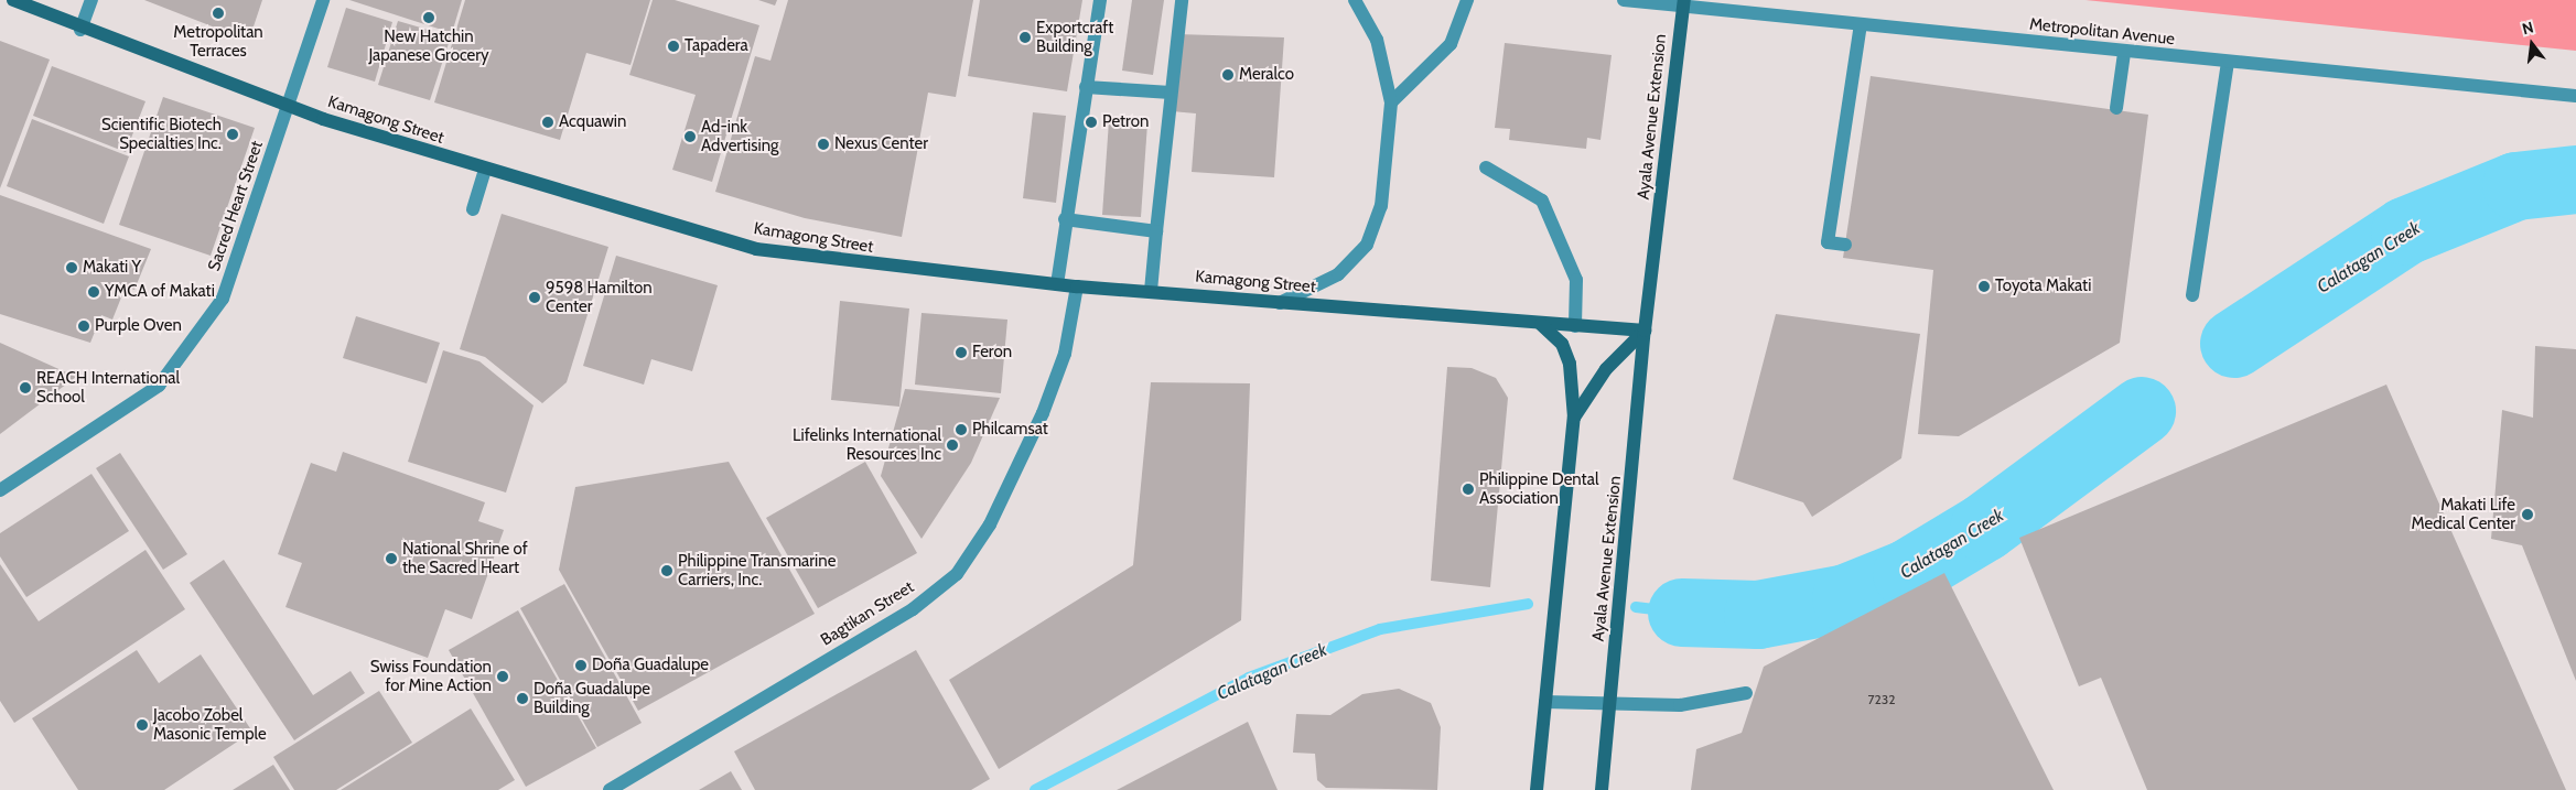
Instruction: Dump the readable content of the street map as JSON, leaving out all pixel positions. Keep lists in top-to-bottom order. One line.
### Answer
{"streets":{"main road":["Ayala Avenue Extension","Kamagong Street"],"street":["Metropolitan Avenue","Sacred Heart Street","Bagtikan Street"]},"crossings":[["Metropolitan Avenue","Ayala Avenue Extension"],["Ayala Avenue Extension","Kamagong Street"],["Kamagong Street","Sacred Heart Street"],["Kamagong Street","Bagtikan Street"]],"water":["Calatagan Creek"],"places":["Metropolitan Terraces","New Hatchin Japanese Grocery","Exportcraft Building","Tapadera","Meralco","Acquawin","Petron","Scientific Biotech Specialties Inc.","Ad-ink Advertising","Nexus Center","Makati Y","Toyota Makati","YMCA of Makati","9598 Hamilton Center","Purple Oven","Feron","REACH International School","Philcamsat","Lifelinks International Resources Inc","Philippine Dental Association","Makati Life Medical Center","National Shrine of the Sacred Heart","Philippine Transmarine Carriers, Inc.","Doña Guadalupe","Swiss Foundation for Mine Action","Doña Guadalupe Building","Jacobo Zobel Masonic Temple"],"house_numbers":["7232"],"north":"top"}
